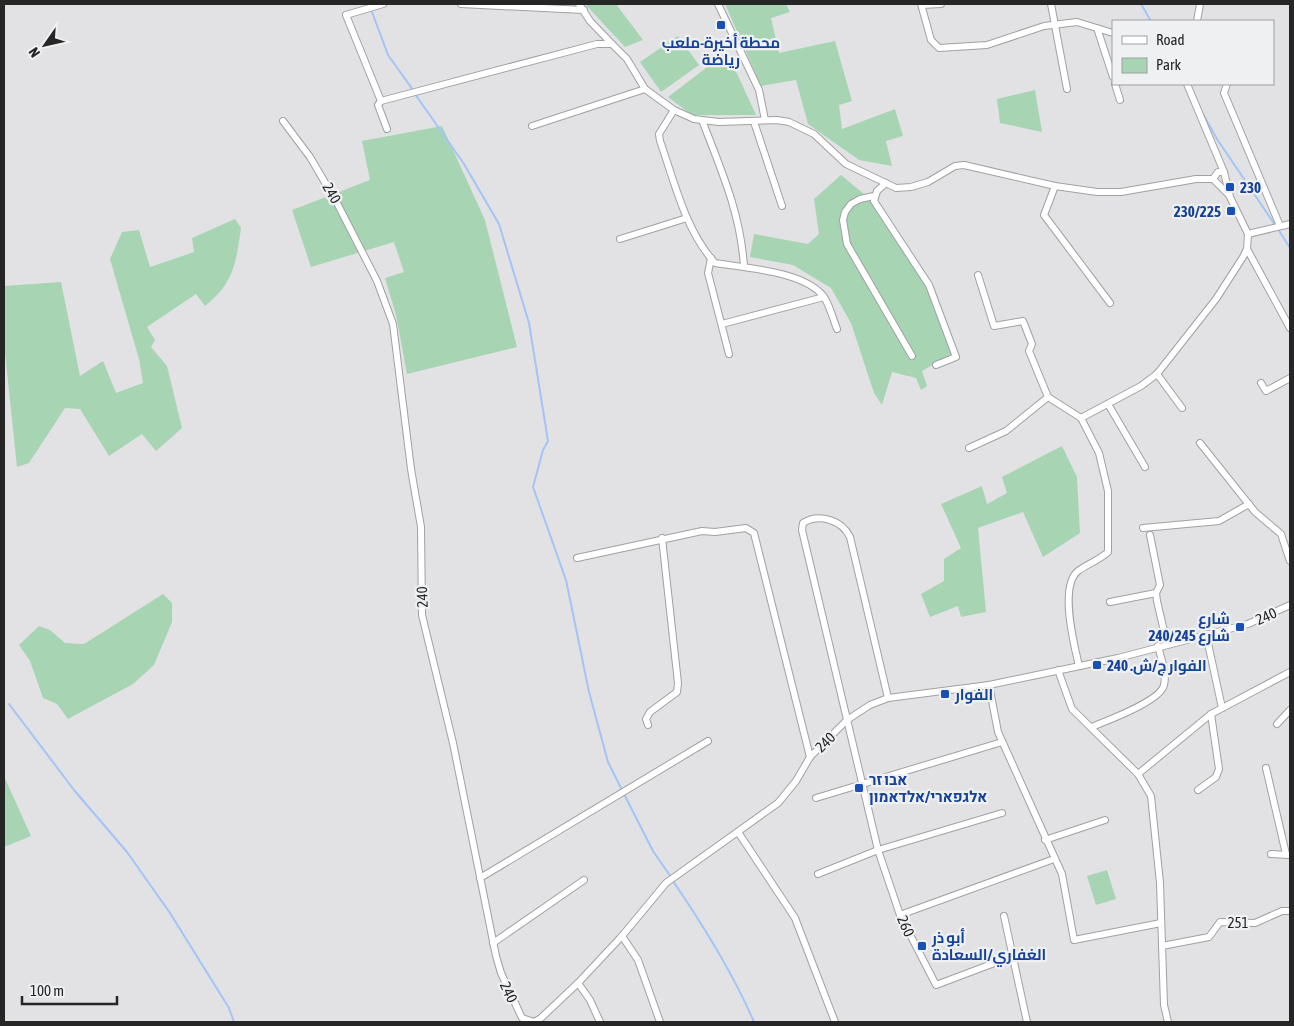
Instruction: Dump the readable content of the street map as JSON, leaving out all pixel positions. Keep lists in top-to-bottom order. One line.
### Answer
{"streets":{"street":["240","251","260"]},"crossings":[["240","260"]],"places":{"transit":["محطة أخيرة-ملعب رياضة","230","230/225","شارع 240/شارع 245","الفوار ج/ش. 240","الفوار","אבו זר אלגפארי/אלדאמון","أبو ذر الغفاري/السعادة"]},"legend":["Road","Park"],"scale_bar":"100 m","north":"bottom left"}
